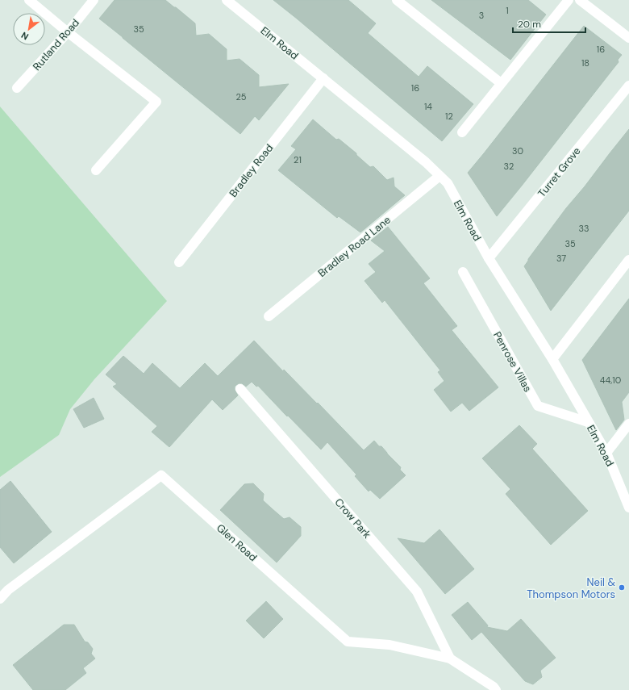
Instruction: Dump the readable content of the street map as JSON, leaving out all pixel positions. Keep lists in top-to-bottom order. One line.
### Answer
{"streets":{"street":["Elm Road","Rutland Road","Bradley Road","Turret Grove","Bradley Road Lane","Penrose Villas","Crow Park","Glen Road"]},"crossings":[["Elm Road","Bradley Road"],["Elm Road","Turret Grove"],["Elm Road","Bradley Road Lane"],["Elm Road","Penrose Villas"],["Crow Park","Glen Road"]],"places":["Neil & Thompson Motors"],"house_numbers":["1","3","35","16","18","16","25","14","12","30","21","32","33","35","37","44,10"],"scale_bar":"20 m","north":"bottom left"}
